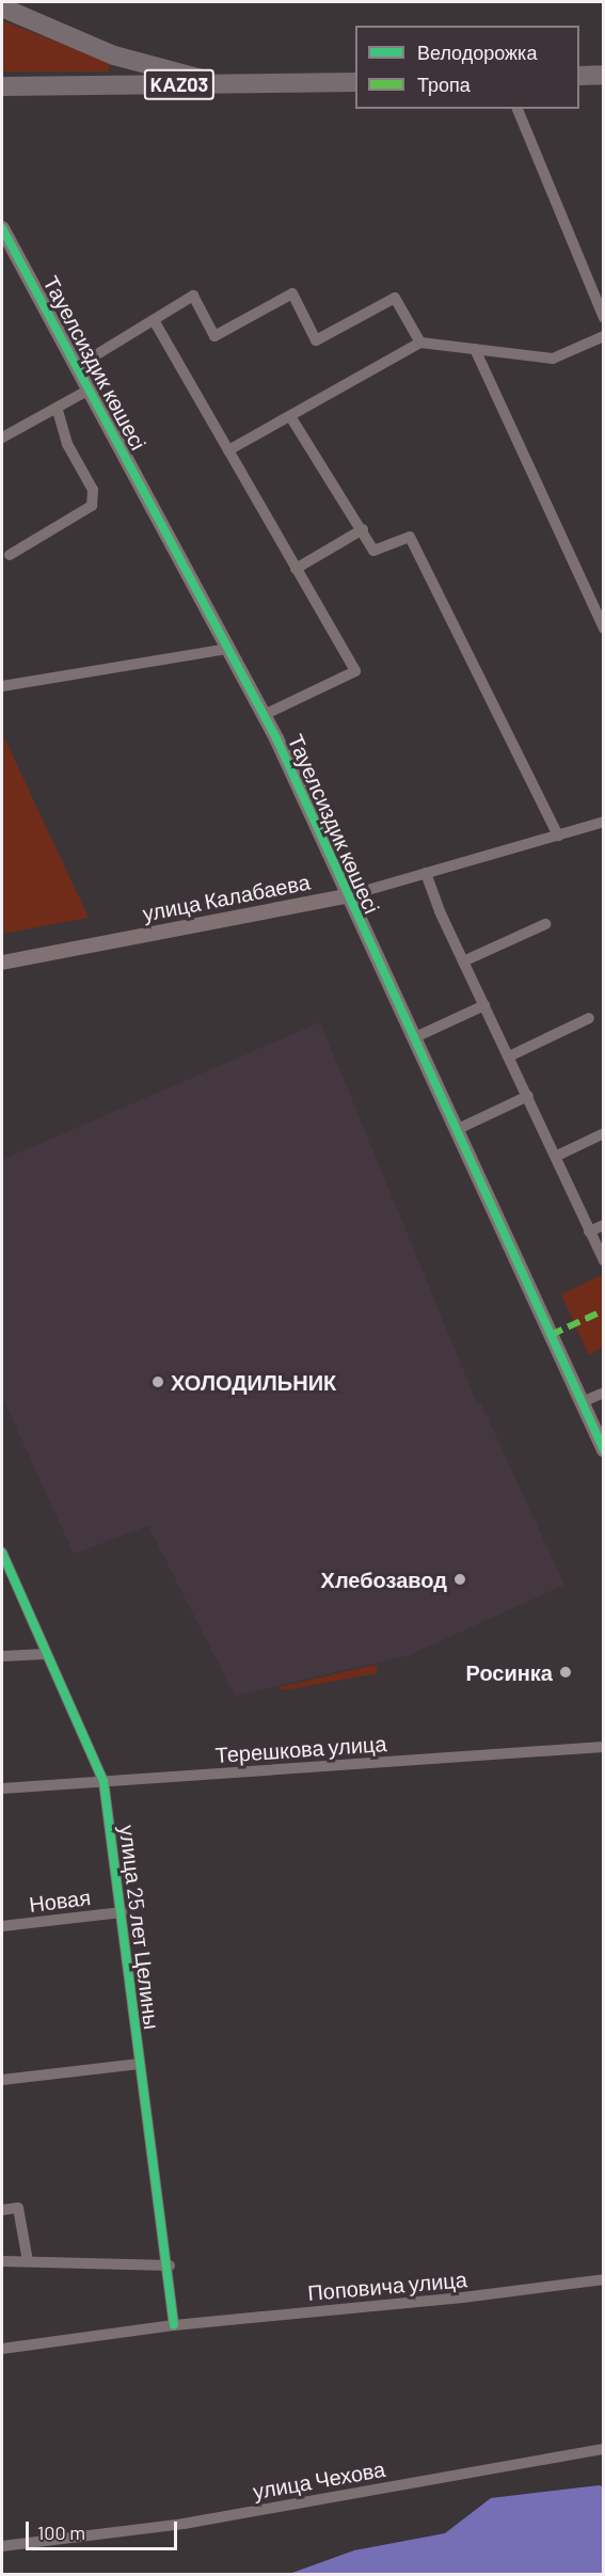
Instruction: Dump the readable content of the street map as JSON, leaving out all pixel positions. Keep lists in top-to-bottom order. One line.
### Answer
{"streets":{"highway":["KАZ03"],"street":["Тауелсиздик көшесі","улица Калабаева","Терешкова улица","Новая","улица 25 лет Целины","Поповича улица","улица Чехова"]},"crossings":[["Тауелсиздик көшесі","улица Калабаева"],["Терешкова улица","улица 25 лет Целины"],["Новая","улица 25 лет Целины"],["улица 25 лет Целины","Поповича улица"]],"places":["ХОЛОДИЛЬНИК","Хлебозавод","Росинка"],"legend":["Велодорожка","Тропа"],"scale_bar":"100 m"}
